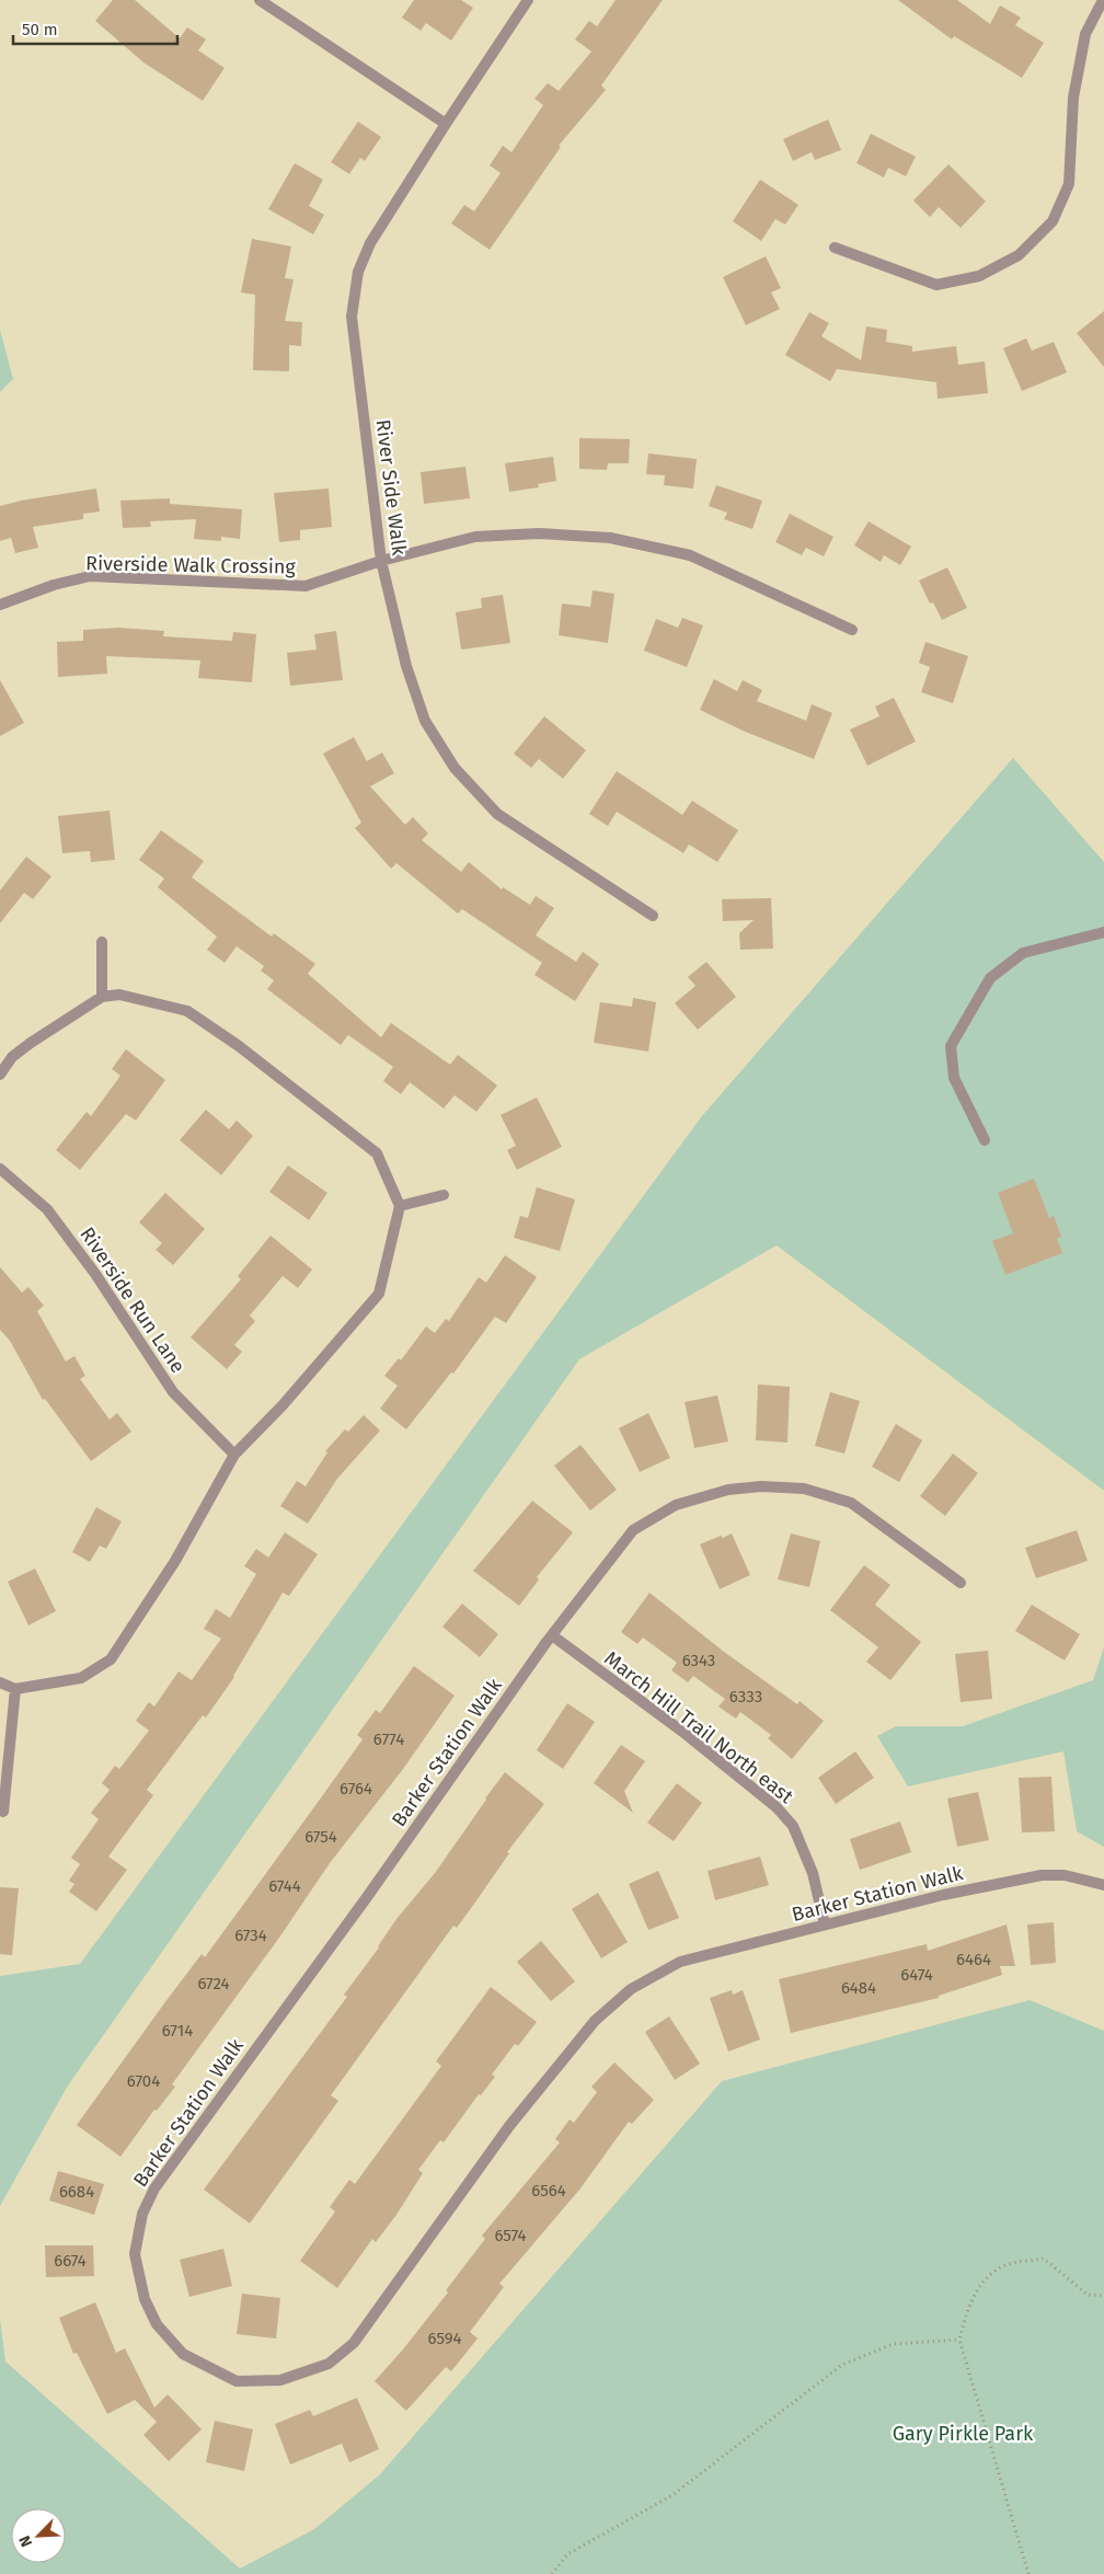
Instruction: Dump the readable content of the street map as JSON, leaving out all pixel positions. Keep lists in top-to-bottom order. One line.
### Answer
{"streets":{"street":["River Side Walk","Riverside Walk Crossing","Riverside Run Lane","March Hill Trail North east","Barker Station Walk"]},"crossings":[["River Side Walk","Riverside Walk Crossing"],["March Hill Trail North east","Barker Station Walk"]],"parks":["Gary Pirkle Park"],"house_numbers":["6343","6333","6774","6764","6754","6744","6734","6464","6474","6724","6484","6714","6704","6564","6684","6574","6674","6594"],"scale_bar":"50 m","north":"bottom left"}
